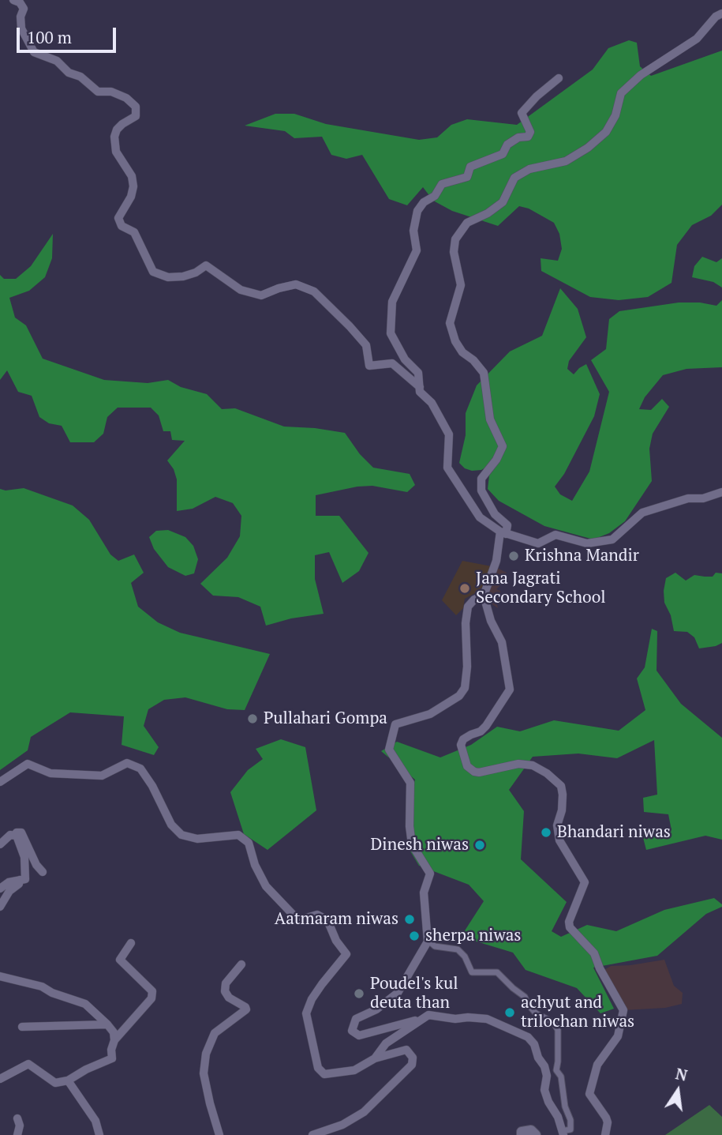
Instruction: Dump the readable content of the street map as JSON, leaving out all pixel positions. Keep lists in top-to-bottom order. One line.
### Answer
{"places":["Krishna Mandir","Jana Jagrati Secondary School","Pullahari Gompa","Bhandari niwas","Dinesh niwas","Aatmaram niwas","sherpa niwas","Poudel's kul deuta than","achyut and trilochan niwas"],"scale_bar":"100 m","north":"top"}
